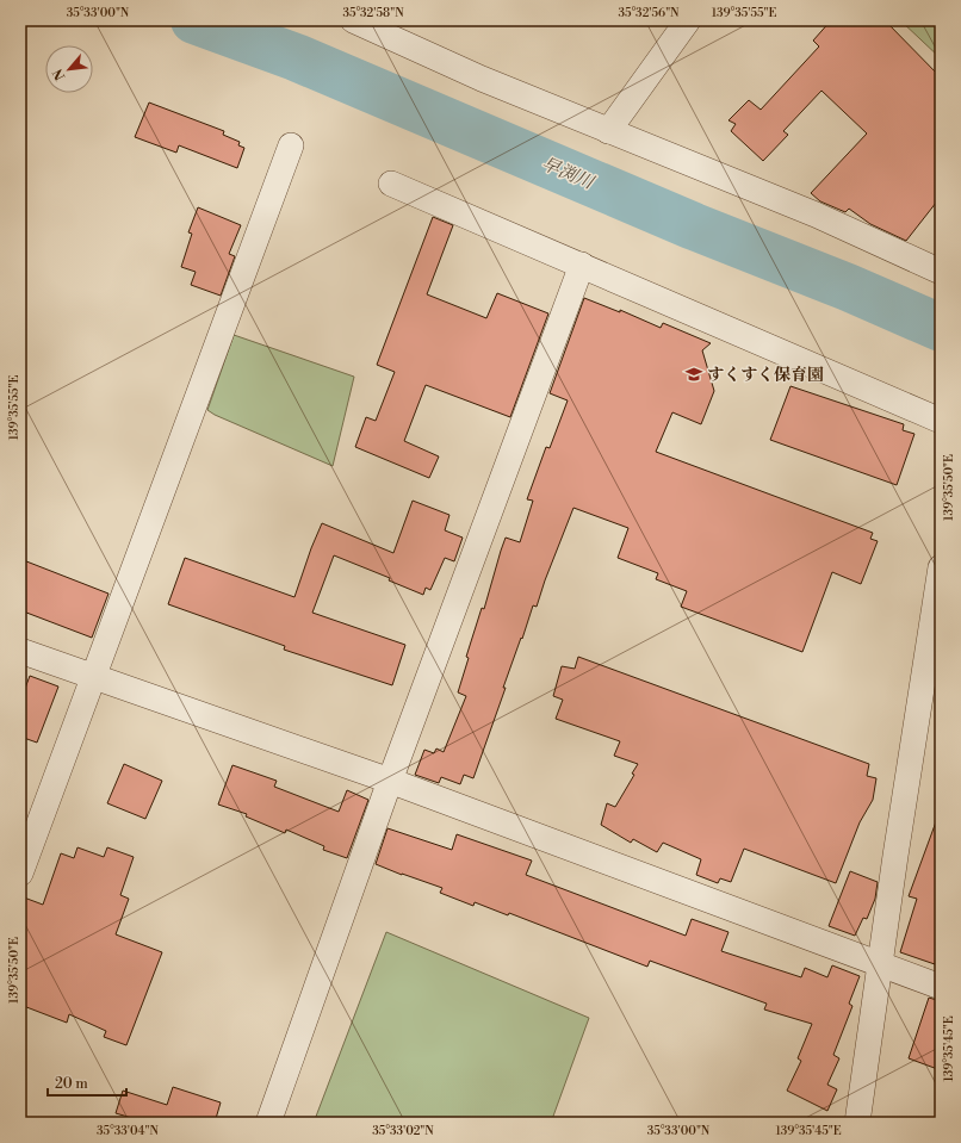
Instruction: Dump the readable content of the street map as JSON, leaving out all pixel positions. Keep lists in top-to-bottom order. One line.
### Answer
{"water":["早渕川"],"places":{"school or university":["すくすく保育園"]},"scale_bar":"20 m","north":"bottom left","coordinates":["35°33'00\"N","35°32'58\"N","35°32'56\"N","139°35'55\"E","139°35'50\"E","139°35'45\"E","35°33'04\"N","35°33'02\"N"]}
